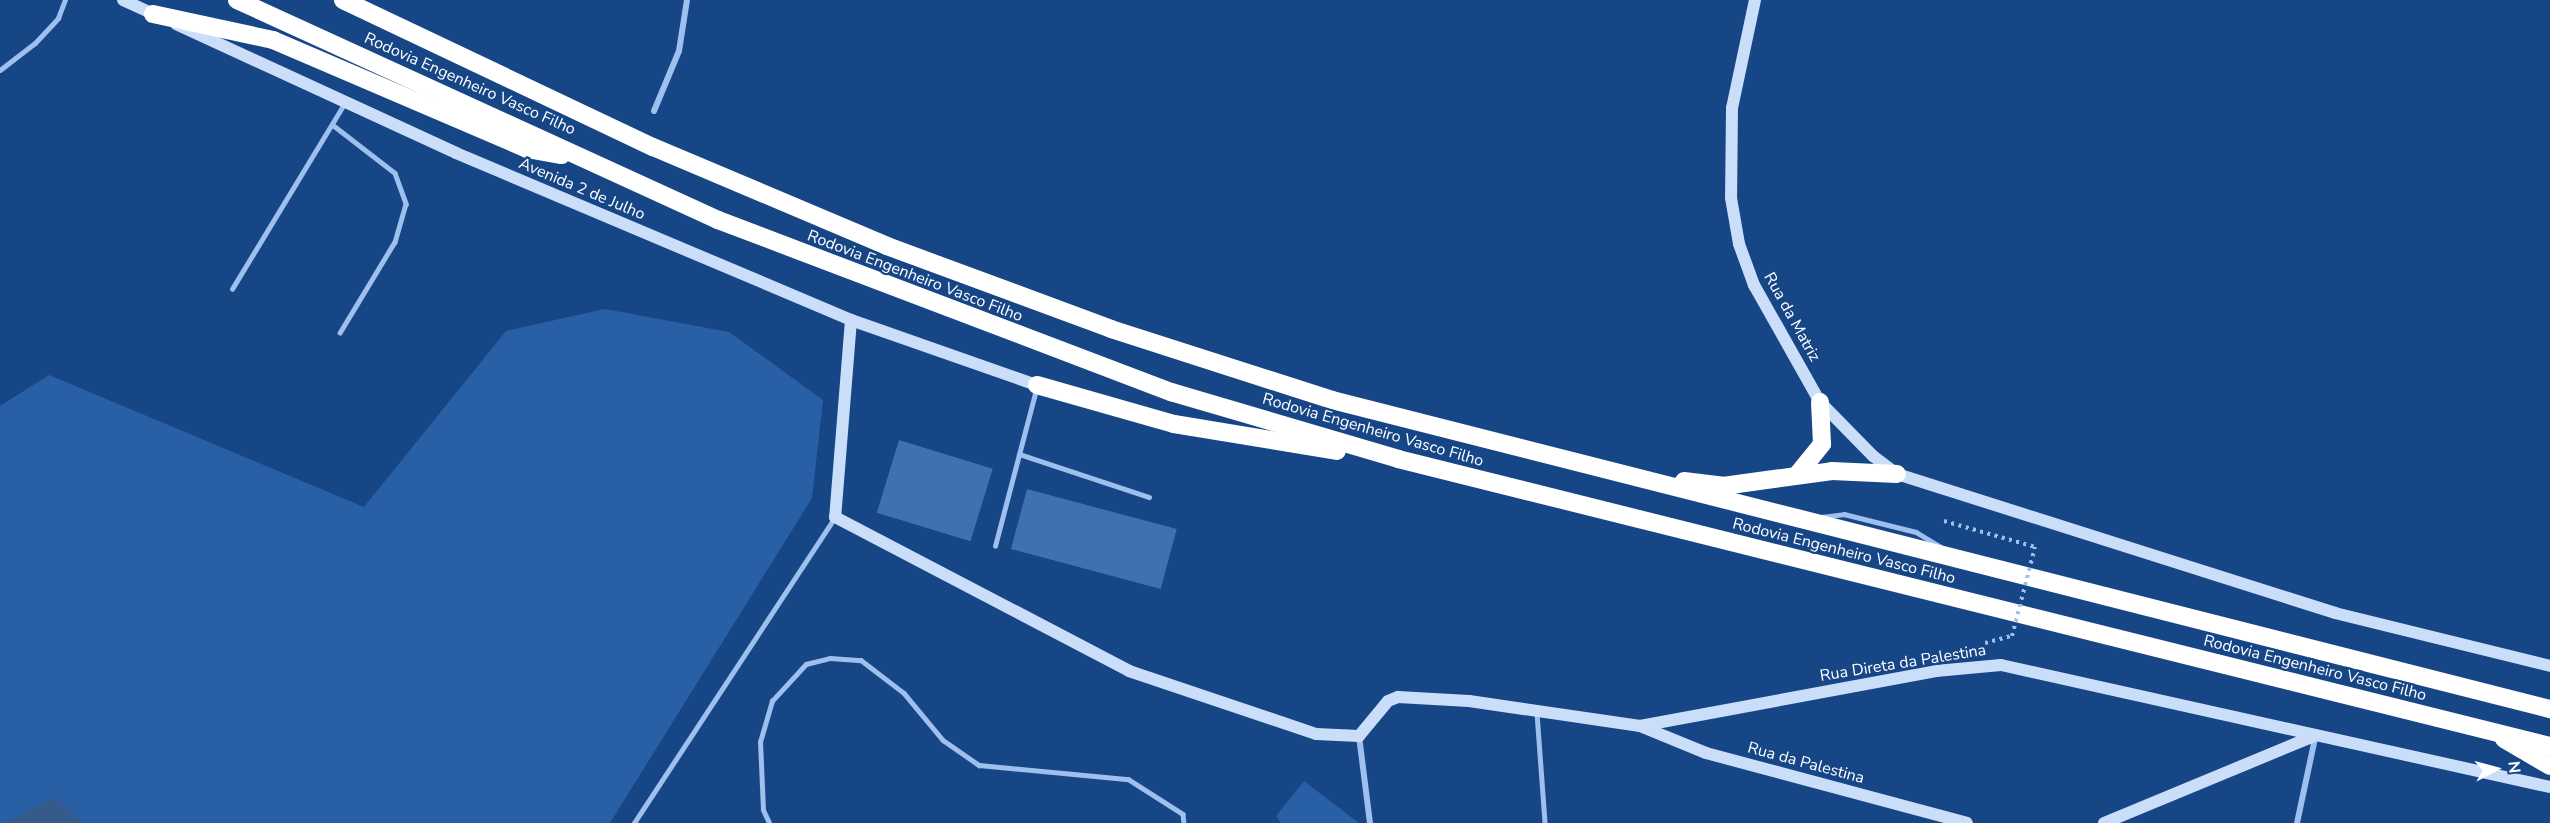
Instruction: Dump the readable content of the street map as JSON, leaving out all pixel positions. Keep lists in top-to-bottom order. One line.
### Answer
{"streets":{"highway":["Rodovia Engenheiro Vasco Filho"],"main road":["Avenida 2 de Julho","Rua da Matriz","Rua Direta da Palestina","Rua da Palestina"]},"crossings":[["Rua Direta da Palestina","Rua da Palestina"]],"north":"right"}
